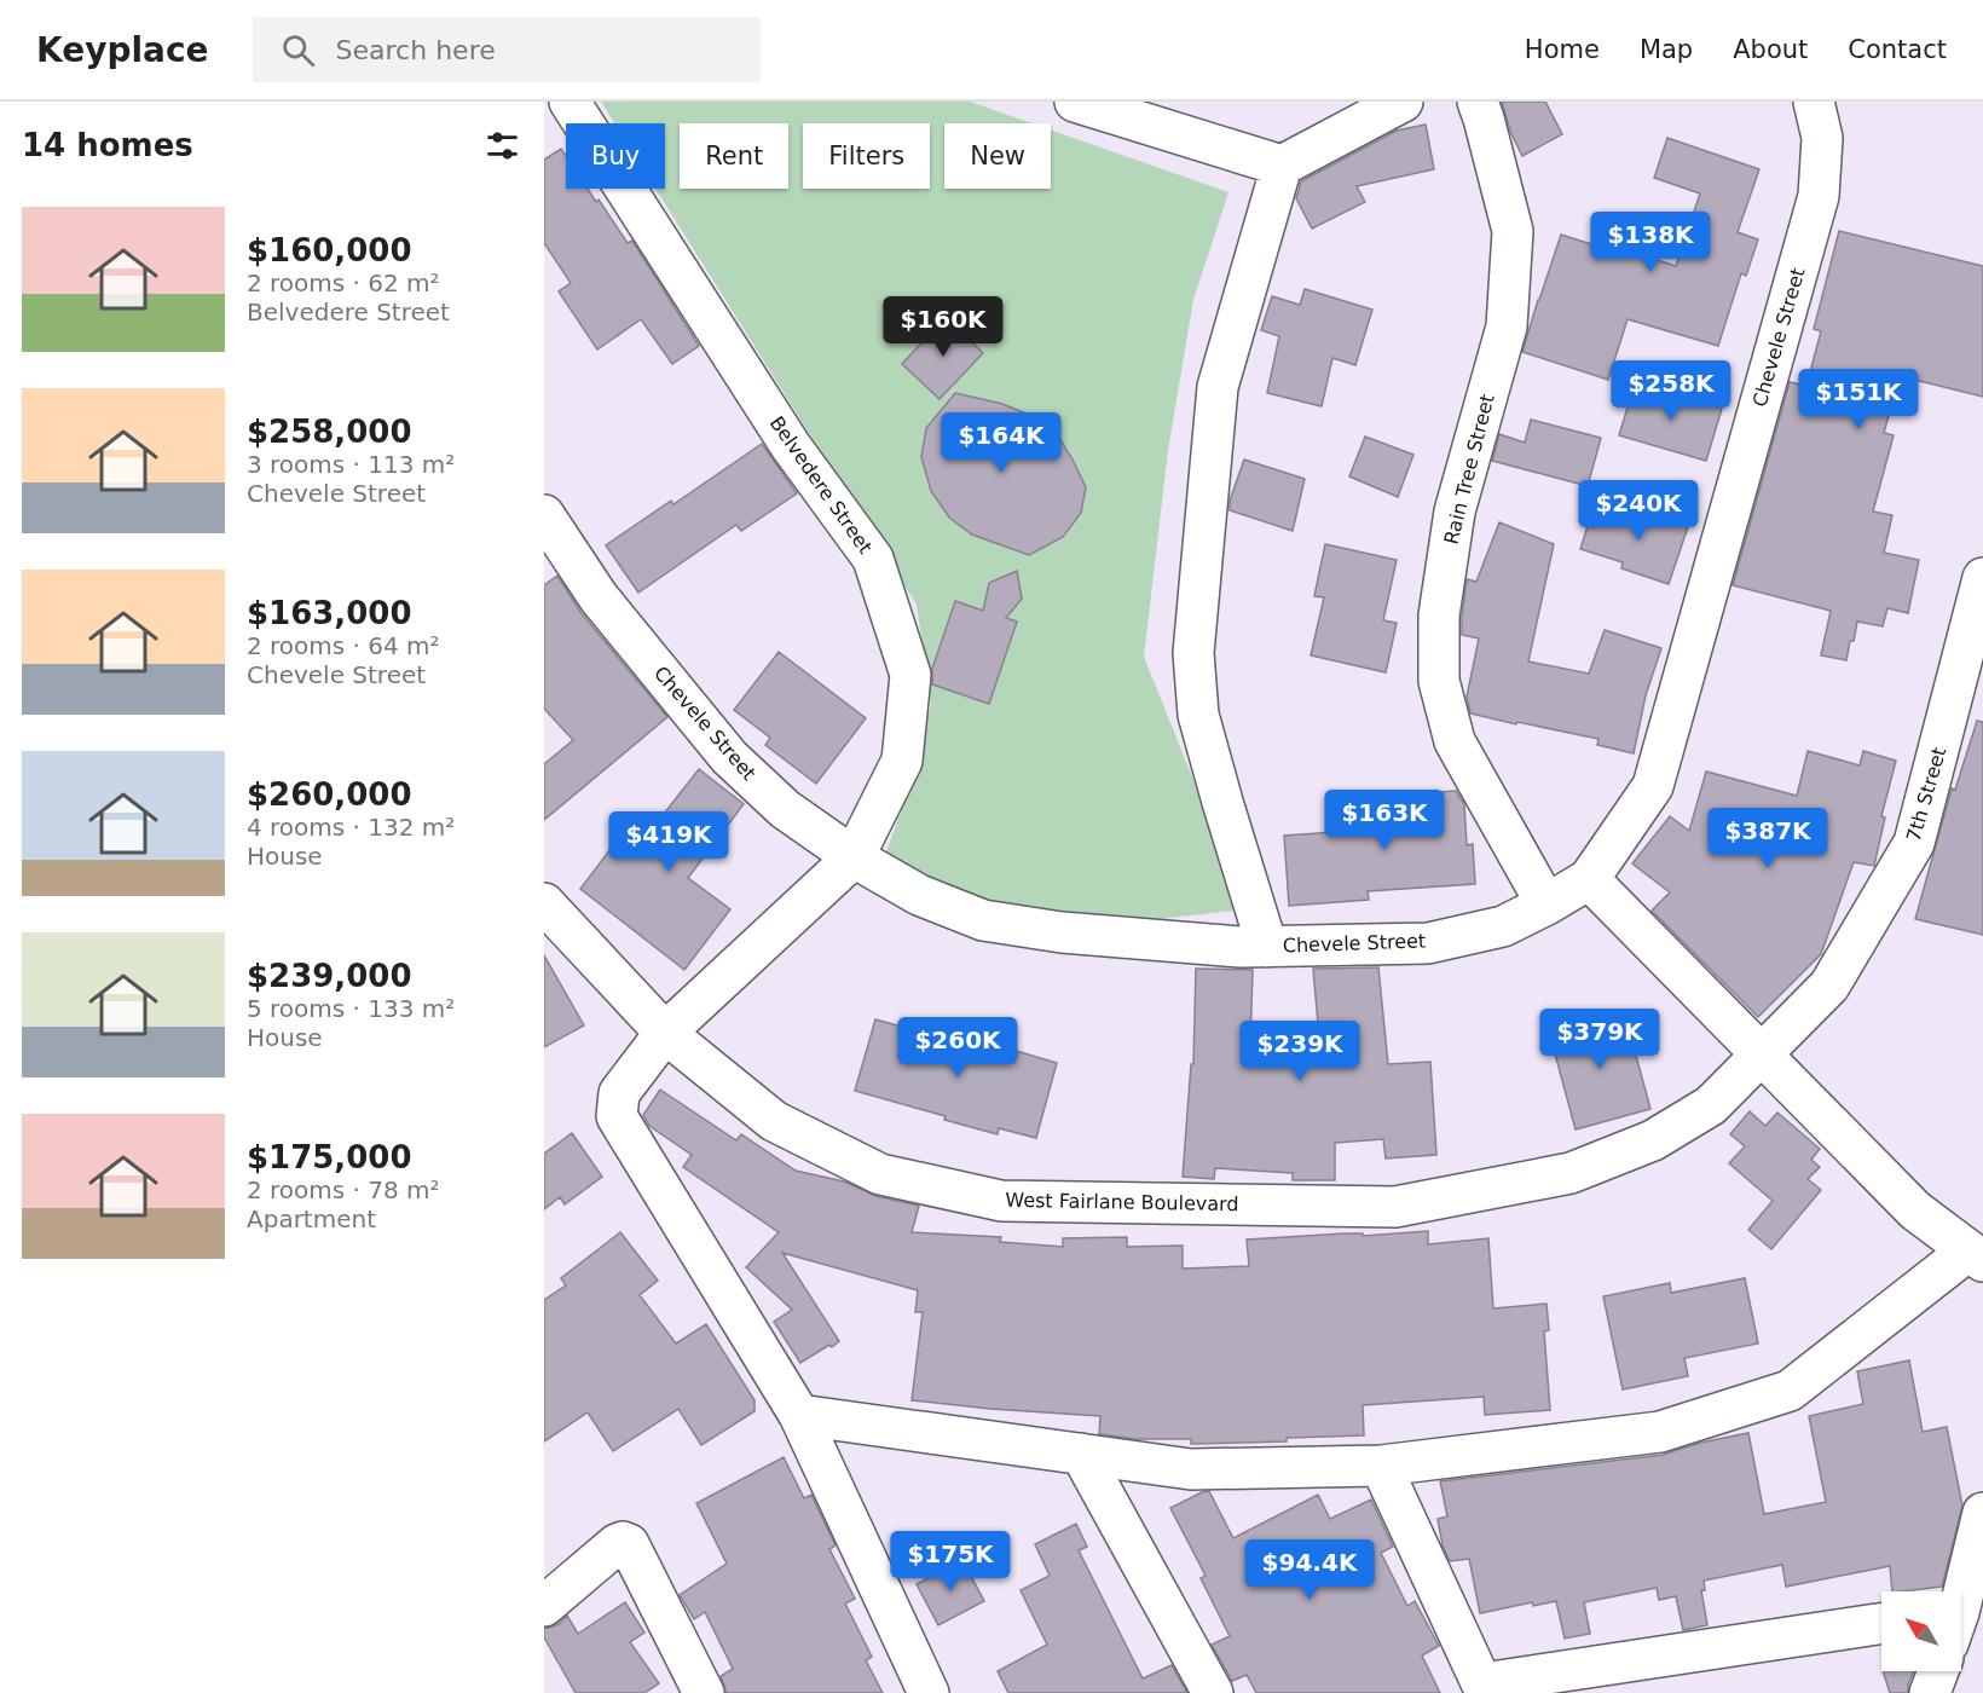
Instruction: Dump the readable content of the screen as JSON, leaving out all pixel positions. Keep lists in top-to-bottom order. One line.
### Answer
{"streets":{"street":["Chevele Street","Rain Tree Street","Belvedere Street","7th Street","West Fairlane Boulevard"]},"crossings":[["Chevele Street","Rain Tree Street"],["Chevele Street","Belvedere Street"],["Belvedere Street","West Fairlane Boulevard"],["7th Street","West Fairlane Boulevard"]],"north":"top left","page":{"header":"Keyplace","search":"Search here","nav":["Home","Map","About","Contact"],"heading":"14 homes","chip":["Buy","Rent","Filters","New"],"list":[{"name":"$160,000","note":"2 rooms · 62 m² · Belvedere Street"},{"name":"$258,000","note":"3 rooms · 113 m² · Chevele Street"},{"name":"$163,000","note":"2 rooms · 64 m² · Chevele Street"},{"name":"$260,000","note":"4 rooms · 132 m² · House"},{"name":"$239,000","note":"5 rooms · 133 m² · House"},{"name":"$175,000","note":"2 rooms · 78 m² · Apartment"}],"price":["$138K","$160K","$258K","$151K","$164K","$240K","$163K","$387K","$419K","$379K","$260K","$239K","$175K","$94.4K"]}}
